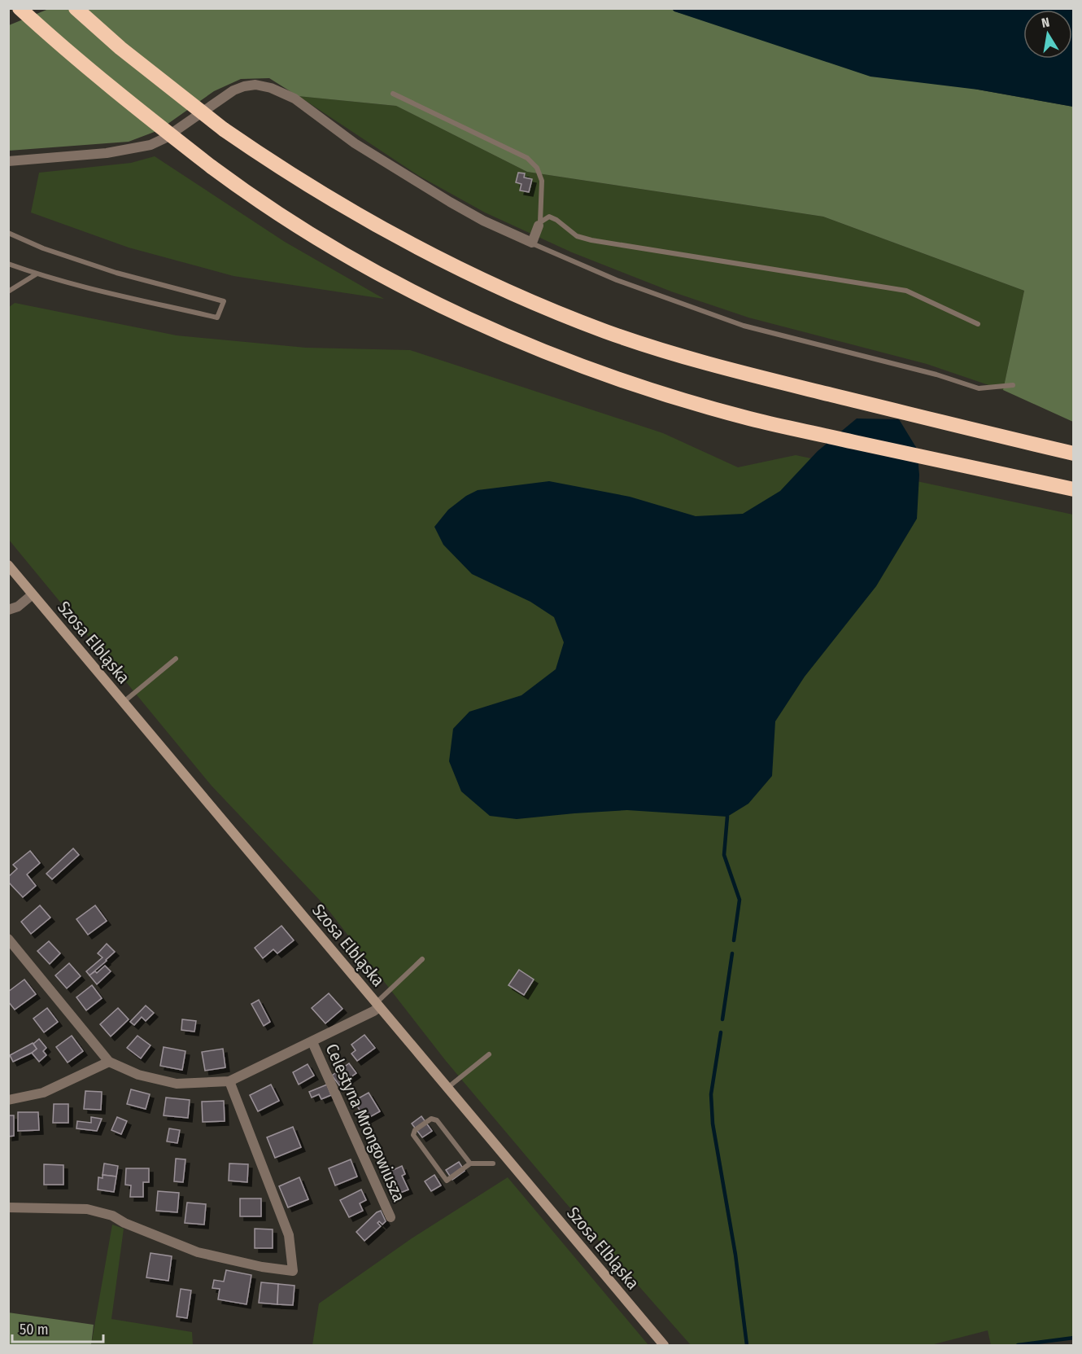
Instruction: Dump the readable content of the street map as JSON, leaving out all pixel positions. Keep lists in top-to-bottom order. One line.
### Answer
{"streets":{"main road":["Szosa Elbląska"],"street":["Celestyna Mrongowiusza"]},"crossings":[["Szosa Elbląska","Celestyna Mrongowiusza"]],"scale_bar":"50 m","north":"top"}
